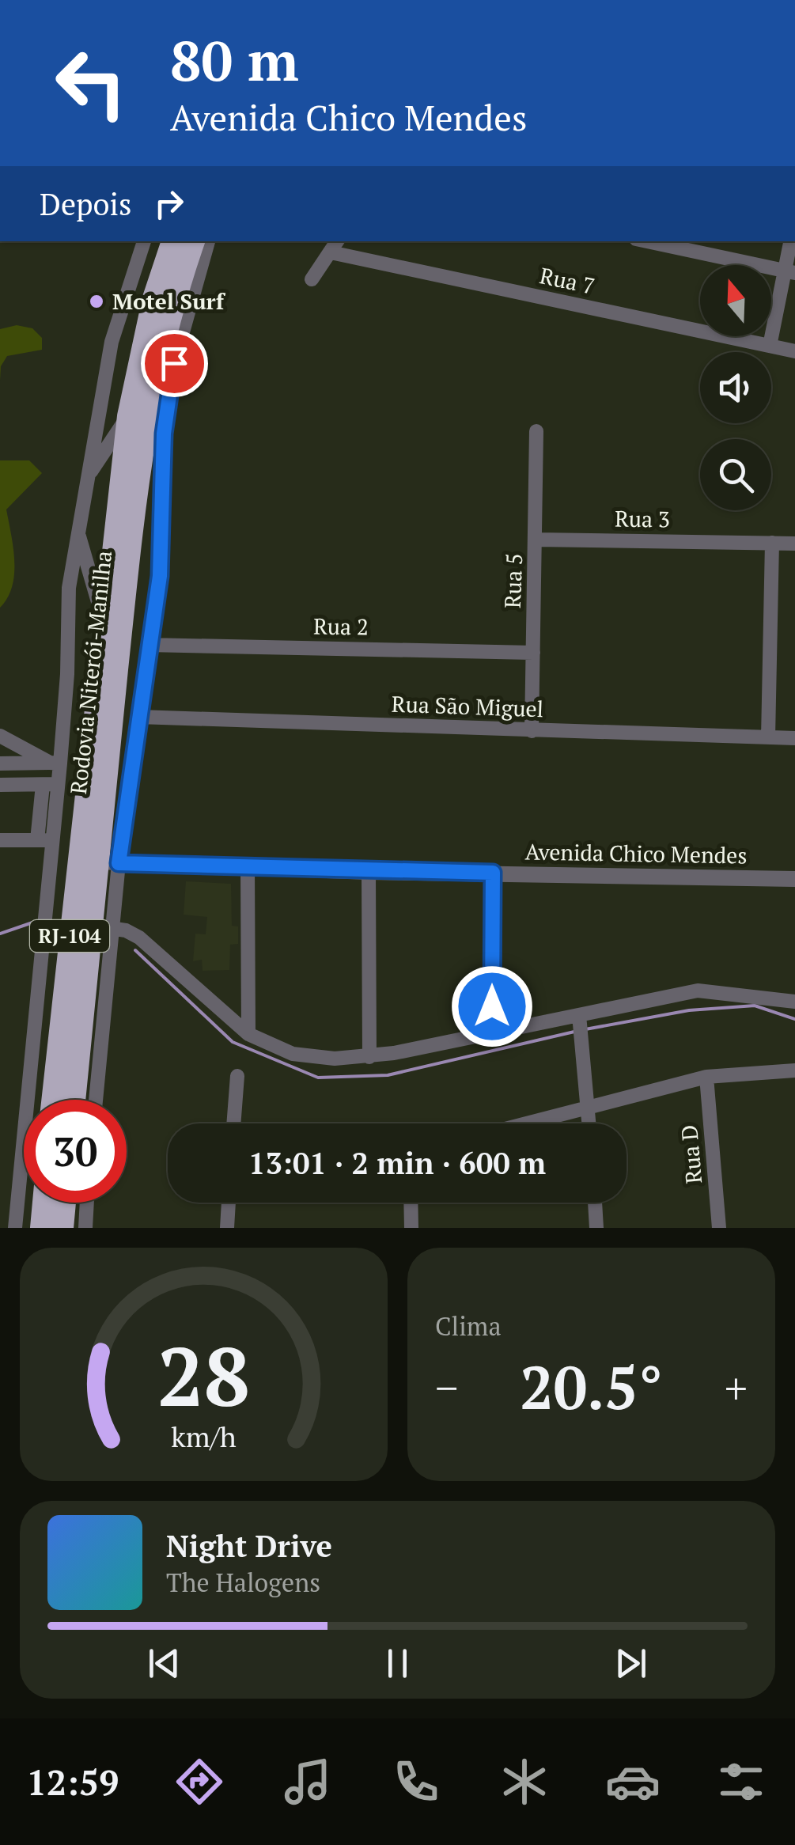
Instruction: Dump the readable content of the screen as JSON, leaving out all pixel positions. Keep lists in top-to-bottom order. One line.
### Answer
{"streets":{"highway":["Rodovia Niterói-Manilha","RJ-104"],"street":["Rua 7","Rua 3","Rua 5","Rua 2","Rua São Miguel","Avenida Chico Mendes","Rua D"]},"crossings":[["Rua 3","Rua 5"],["Rua 5","Rua 2"],["Rua 5","Rua São Miguel"],["Rodovia Niterói-Manilha","Avenida Chico Mendes"]],"places":["Motel Surf"],"north":"top","page":{"turn":["80 m","Avenida Chico Mendes"],"then":"Depois","limit":"30","trip":"13:01 · 2 min · 600 m","tile":"Clima","heat":["−","20.5°","+"],"song":["Night Drive","The Halogens"],"tabs":"12:59","gauge":["28","km/h"]}}
